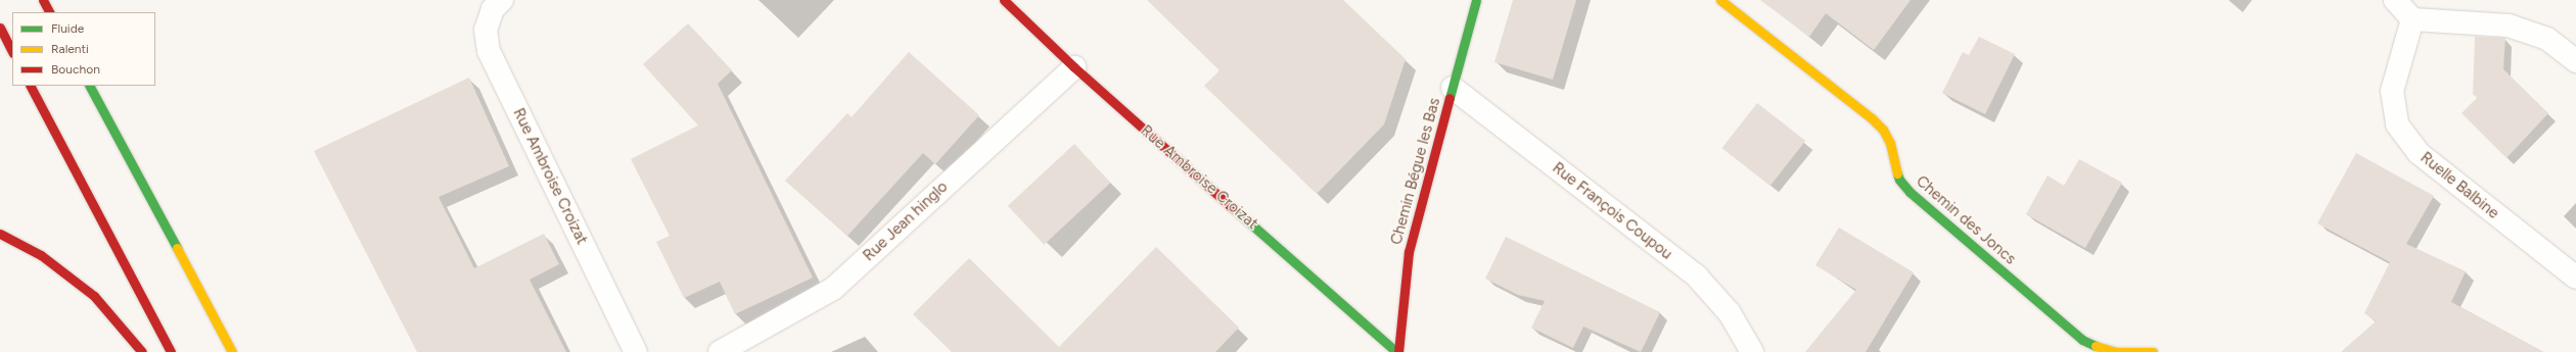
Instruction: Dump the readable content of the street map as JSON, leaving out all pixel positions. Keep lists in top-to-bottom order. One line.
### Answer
{"streets":{"main road":["Chemin Bégue les Bas","Rue Ambroise Croizat","Chemin des Joncs"],"street":["Ruelle Balbine","Rue François Coupou","Rue Jean hinglo"]},"crossings":[["Chemin Bégue les Bas","Rue Ambroise Croizat"],["Chemin Bégue les Bas","Rue François Coupou"],["Rue Ambroise Croizat","Rue Jean hinglo"]],"legend":["Fluide","Ralenti","Bouchon"]}
